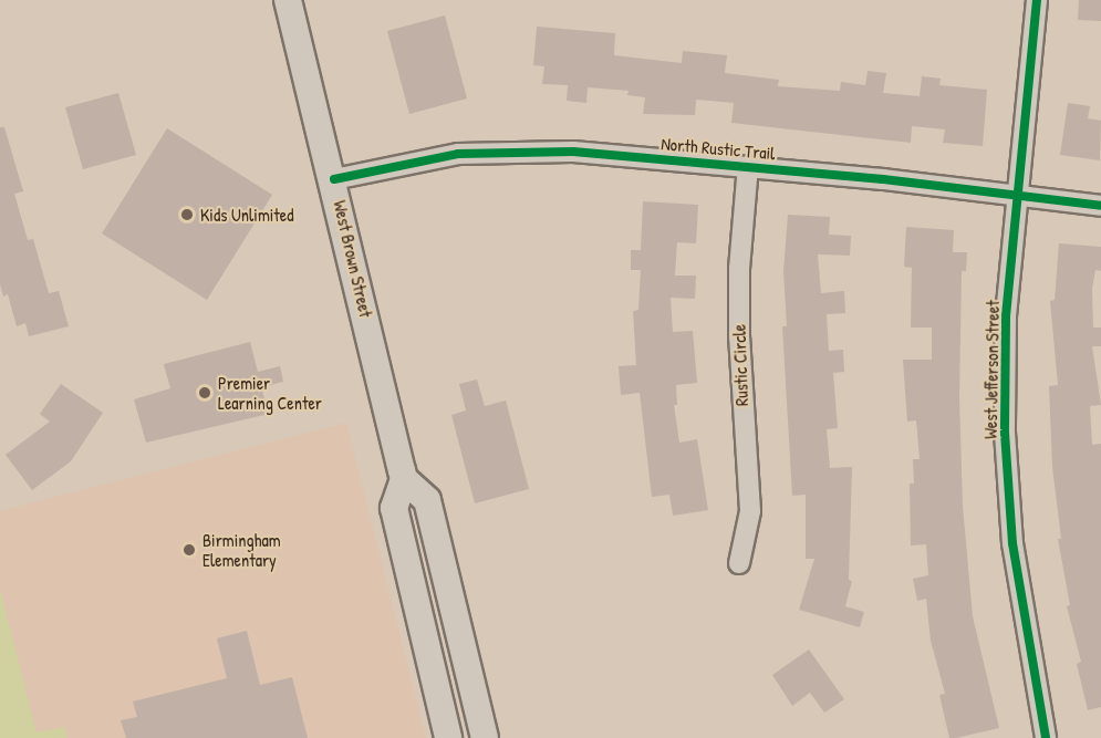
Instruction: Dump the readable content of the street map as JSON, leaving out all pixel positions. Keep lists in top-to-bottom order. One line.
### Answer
{"streets":{"main road":["West Brown Street"],"street":["North Rustic Trail","Rustic Circle","West Jefferson Street"]},"crossings":[["North Rustic Trail","West Brown Street"],["North Rustic Trail","Rustic Circle"],["North Rustic Trail","West Jefferson Street"]],"places":["Kids Unlimited","Premier Learning Center","Birmingham Elementary"]}
